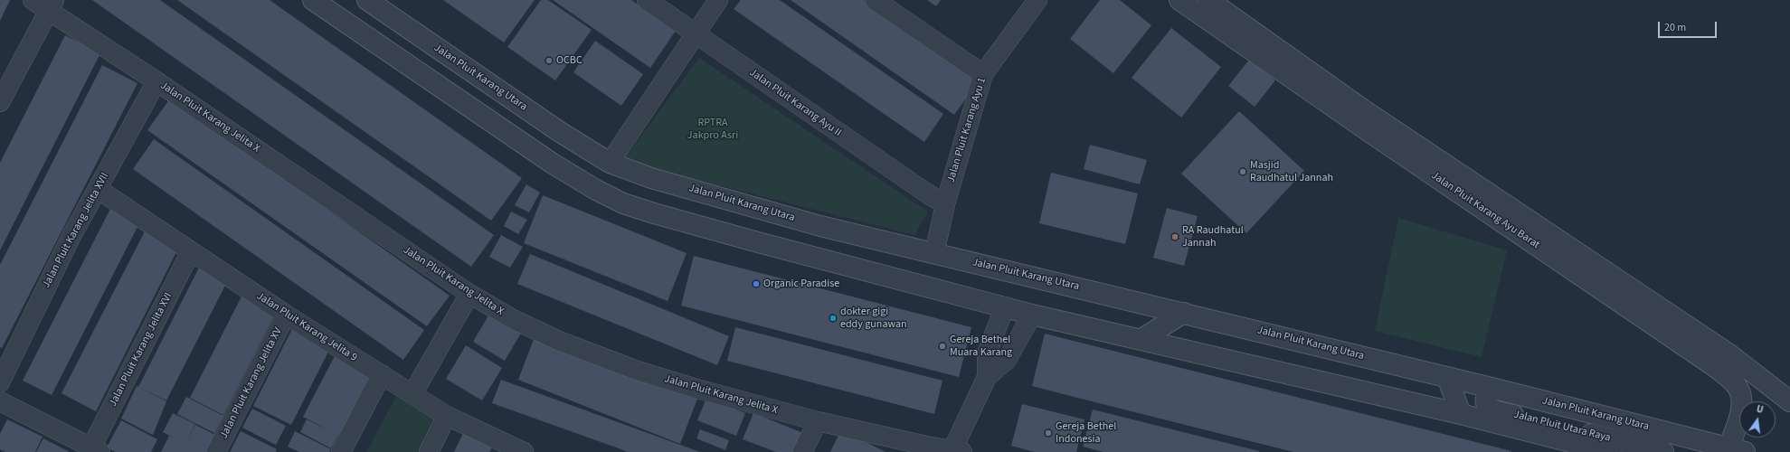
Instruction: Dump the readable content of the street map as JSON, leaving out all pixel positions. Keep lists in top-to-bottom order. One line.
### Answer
{"streets":{"street":["Jalan Pluit Karang Utara","Jalan Pluit Karang Ayu II","Jalan Pluit Karang Jelita X","Jalan Pluit Karang Ayu 1","Jalan Pluit Karang Ayu Barat","Jalan Pluit Karang Jelita XVII","Jalan Pluit Karang Jelita 9","Jalan Pluit Karang Jelita XVI","Jalan Pluit Karang Jelita XV","Jalan Pluit Utara Raya"]},"crossings":[["Jalan Pluit Karang Utara","Jalan Pluit Karang Ayu 1"],["Jalan Pluit Karang Utara","Jalan Pluit Karang Ayu Barat"],["Jalan Pluit Karang Utara","Jalan Pluit Utara Raya"],["Jalan Pluit Karang Ayu II","Jalan Pluit Karang Ayu 1"],["Jalan Pluit Karang Jelita X","Jalan Pluit Karang Jelita XVII"],["Jalan Pluit Karang Jelita XVII","Jalan Pluit Karang Jelita 9"],["Jalan Pluit Karang Jelita 9","Jalan Pluit Karang Jelita XVI"],["Jalan Pluit Karang Jelita 9","Jalan Pluit Karang Jelita XV"]],"parks":["RPTRA Jakpro Asri"],"places":["OCBC","Masjid Raudhatul Jannah","RA Raudhatul Jannah","Organic Paradise","dokter gigi eddy gunawan","Gereja Bethel Muara Karang","Gereja Bethel Indonesia"],"scale_bar":"20 m","north":"top"}
